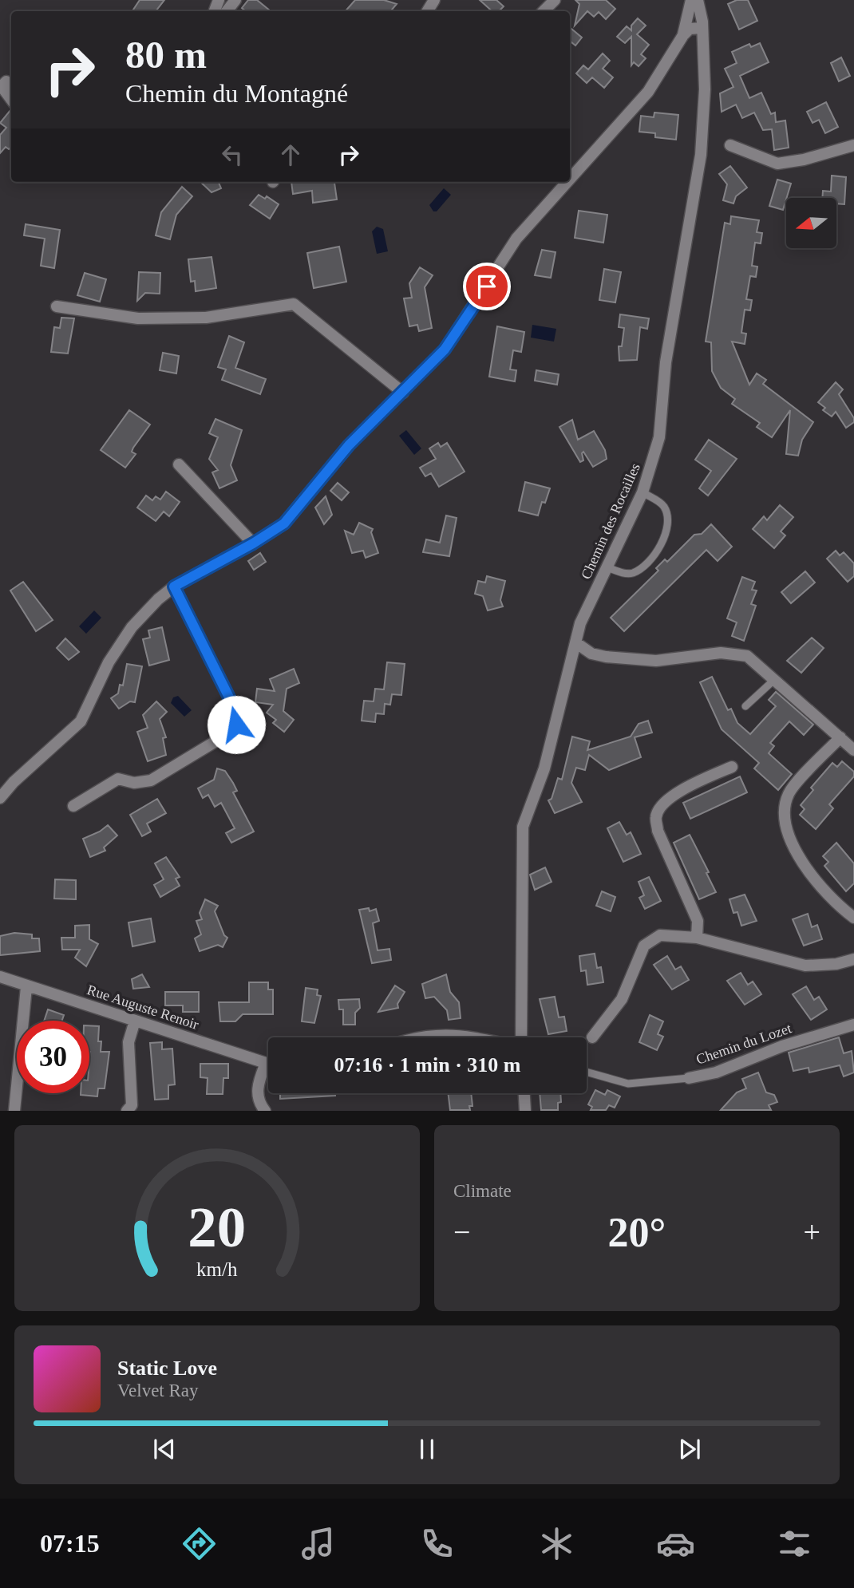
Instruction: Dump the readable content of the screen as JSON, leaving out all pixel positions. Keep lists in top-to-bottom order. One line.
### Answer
{"streets":{"street":["Chemin des Rocailles","Rue Auguste Renoir","Chemin du Lozet"]},"north":"left","page":{"turn":["80 m","Chemin du Montagné"],"limit":"30","trip":"07:16 · 1 min · 310 m","tile":"Climate","heat":["−","20°","+"],"song":["Static Love","Velvet Ray"],"tabs":"07:15","gauge":["20","km/h"]}}
